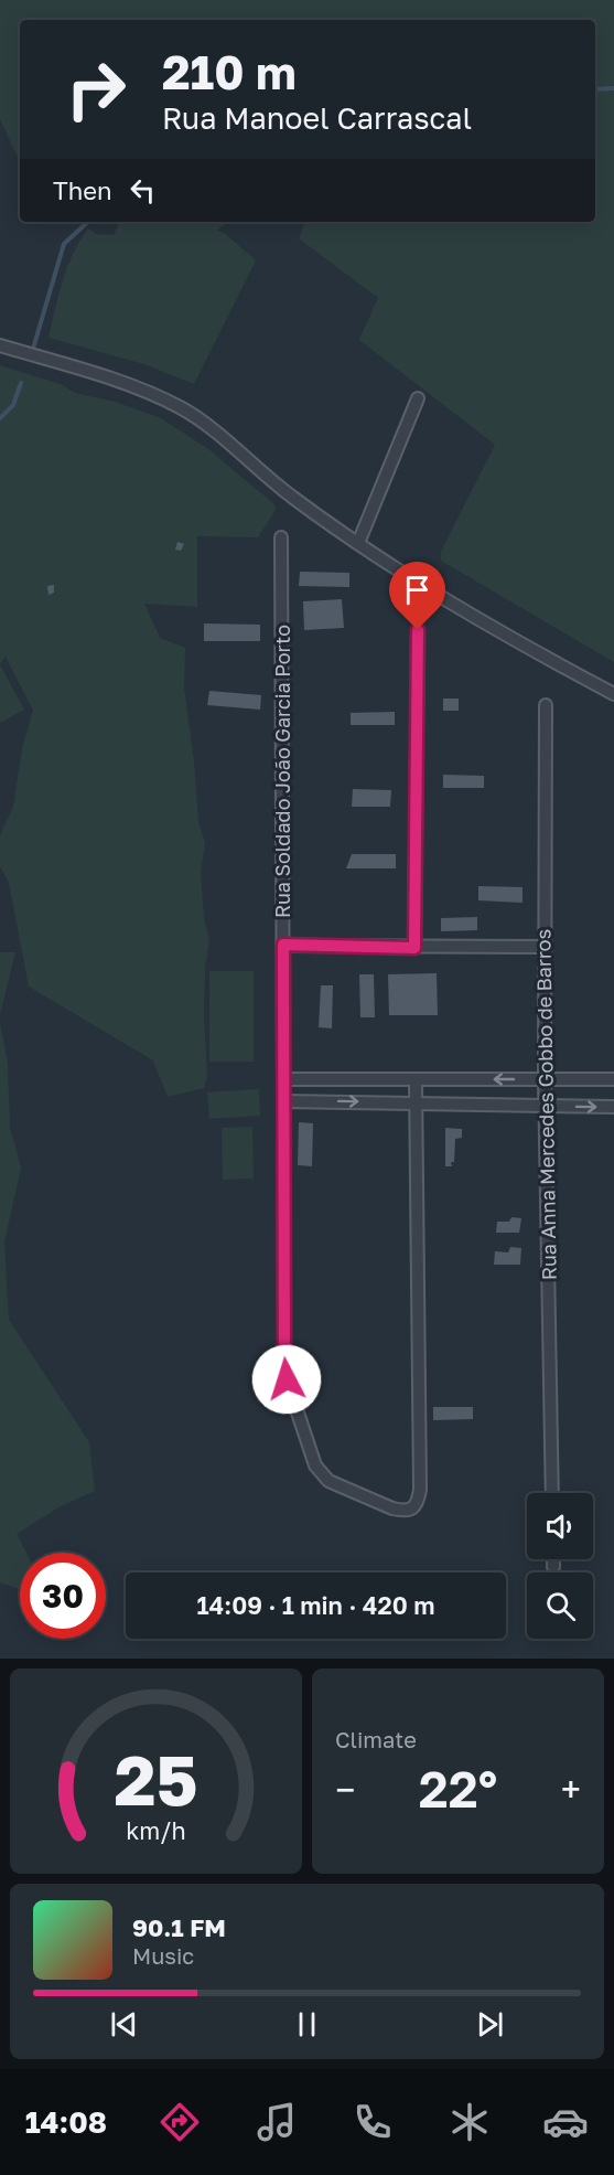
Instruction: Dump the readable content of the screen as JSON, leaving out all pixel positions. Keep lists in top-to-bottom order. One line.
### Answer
{"streets":{"street":["Rua Soldado João Garcia Porto","Rua Anna Mercedes Gobbo de Barros"]},"page":{"turn":["210 m","Rua Manoel Carrascal"],"then":"Then","limit":"30","trip":"14:09 · 1 min · 420 m","tile":"Climate","heat":["−","22°","+"],"song":["90.1 FM","Music"],"tabs":"14:08","gauge":["25","km/h"]}}
